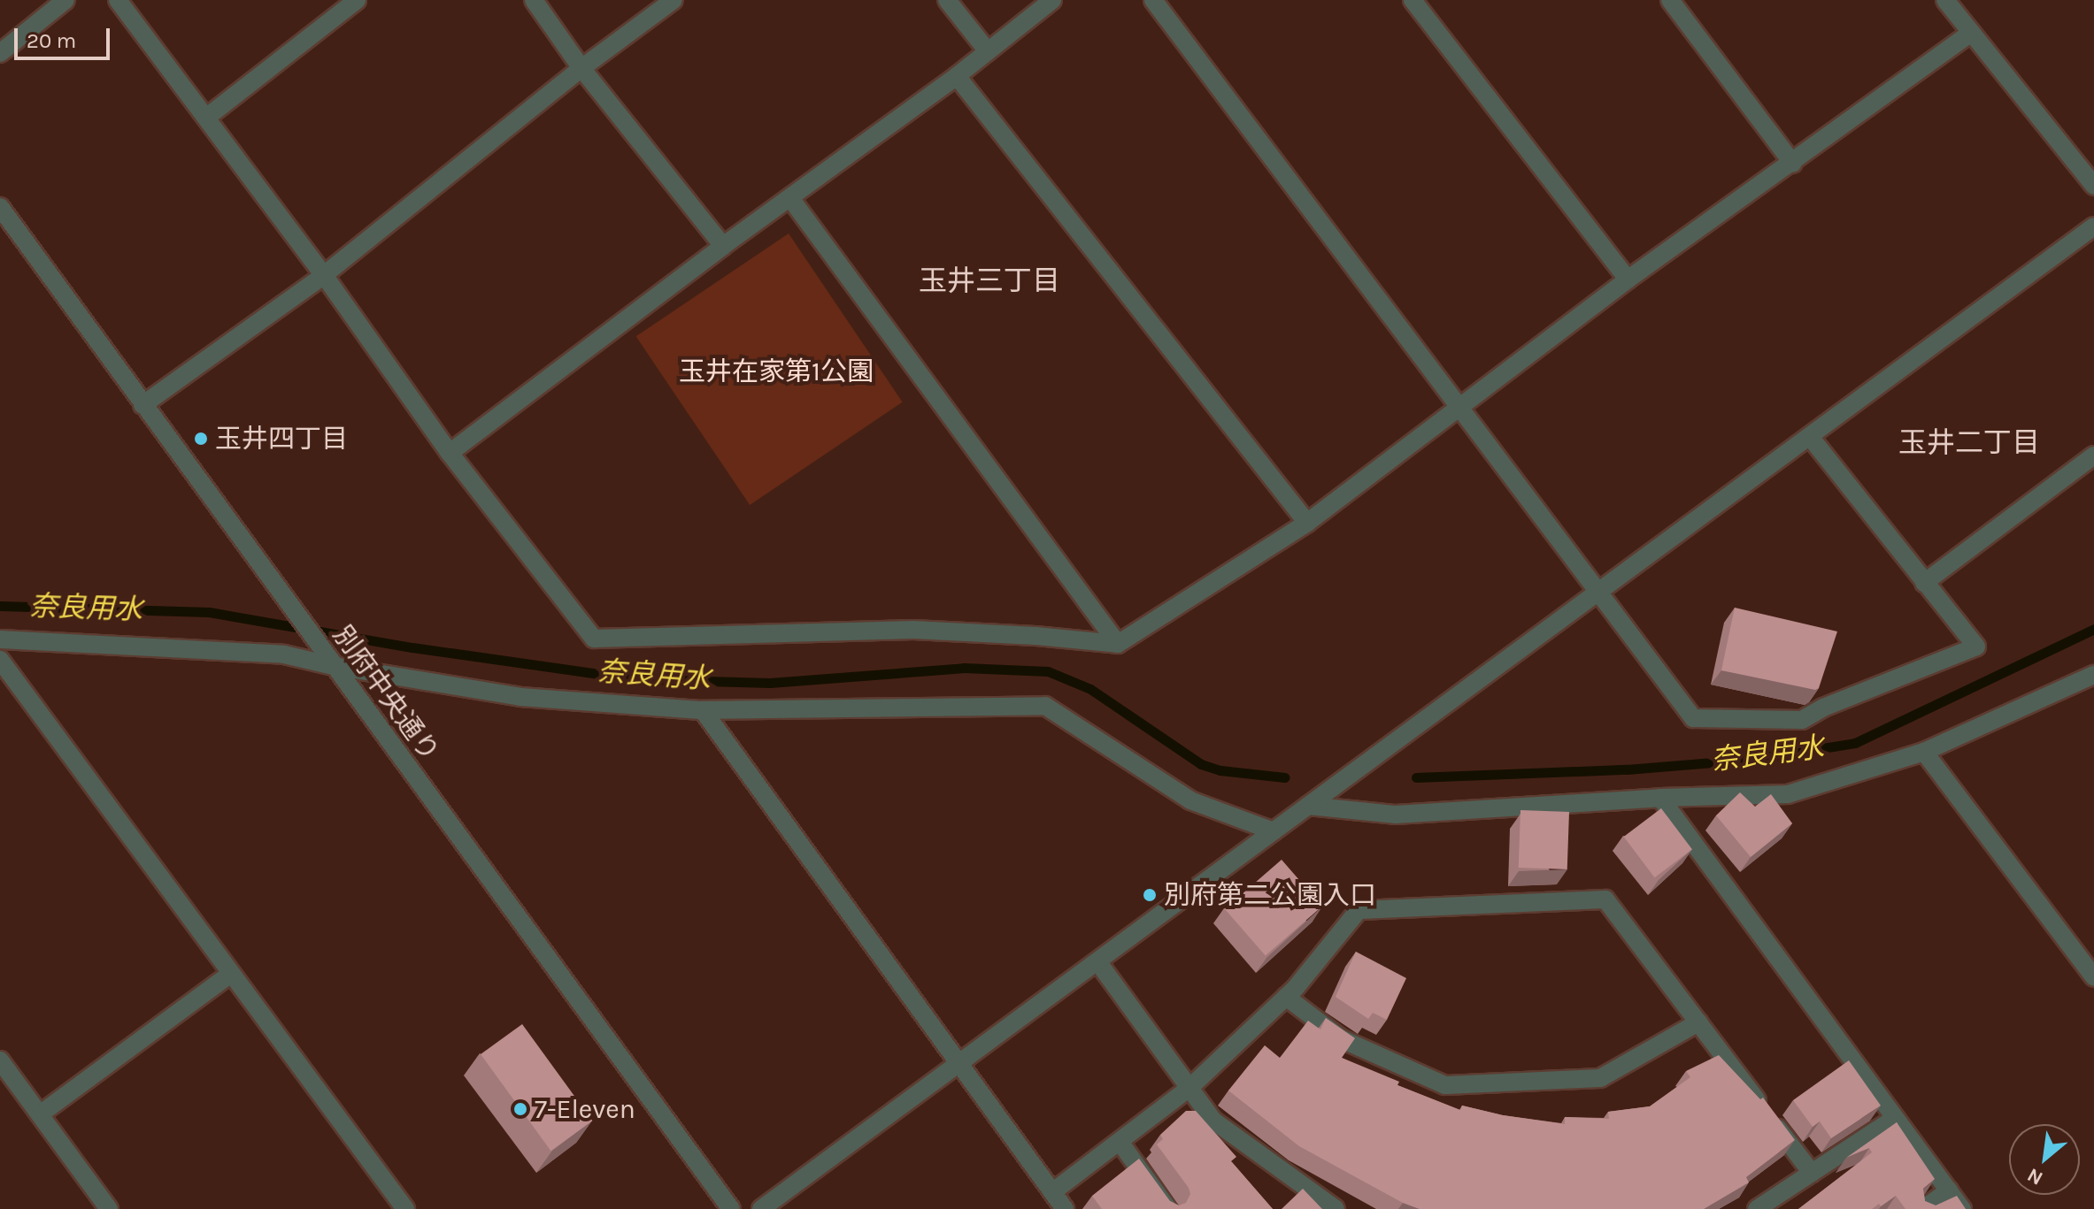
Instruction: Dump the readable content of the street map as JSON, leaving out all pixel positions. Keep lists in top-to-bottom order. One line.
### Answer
{"streets":{"street":["別府中央通り"]},"districts":["玉井三丁目","玉井二丁目"],"water":["奈良用水"],"parks":["玉井在家第1公園"],"places":["玉井四丁目","別府第二公園入口","7-Eleven"],"scale_bar":"20 m","north":"bottom left"}
